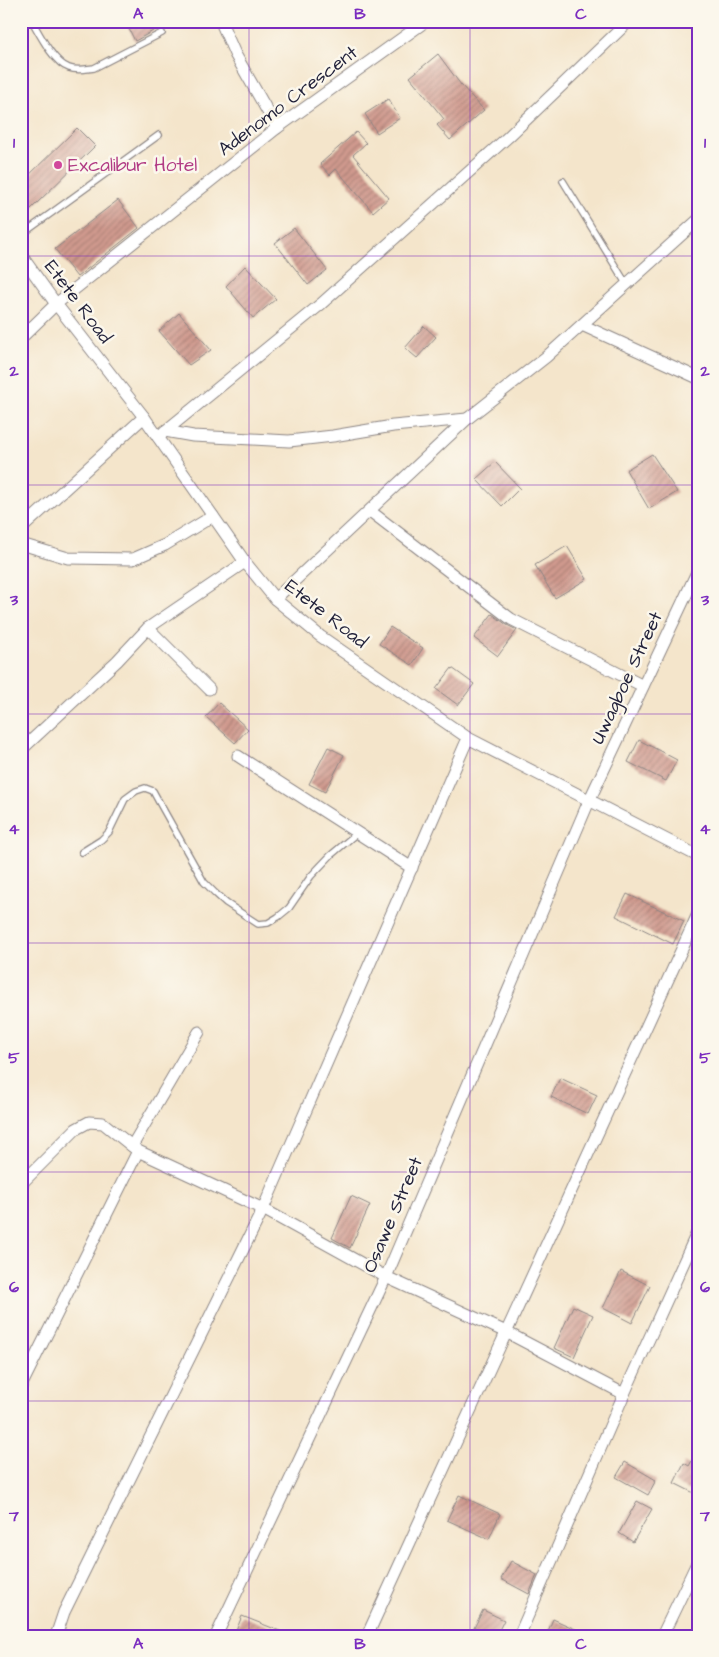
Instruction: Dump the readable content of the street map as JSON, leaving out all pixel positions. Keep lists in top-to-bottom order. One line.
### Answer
{"streets":{"street":["Adenomo Crescent","Etete Road","Uwagboe Street","Osawe Street"]},"crossings":[["Adenomo Crescent","Etete Road"],["Etete Road","Uwagboe Street"],["Etete Road","Osawe Street"],["Uwagboe Street","Osawe Street"]],"places":["Excalibur Hotel"],"grid":{"columns":["A","B","C"],"rows":["1","2","3","4","5","6","7"]}}
